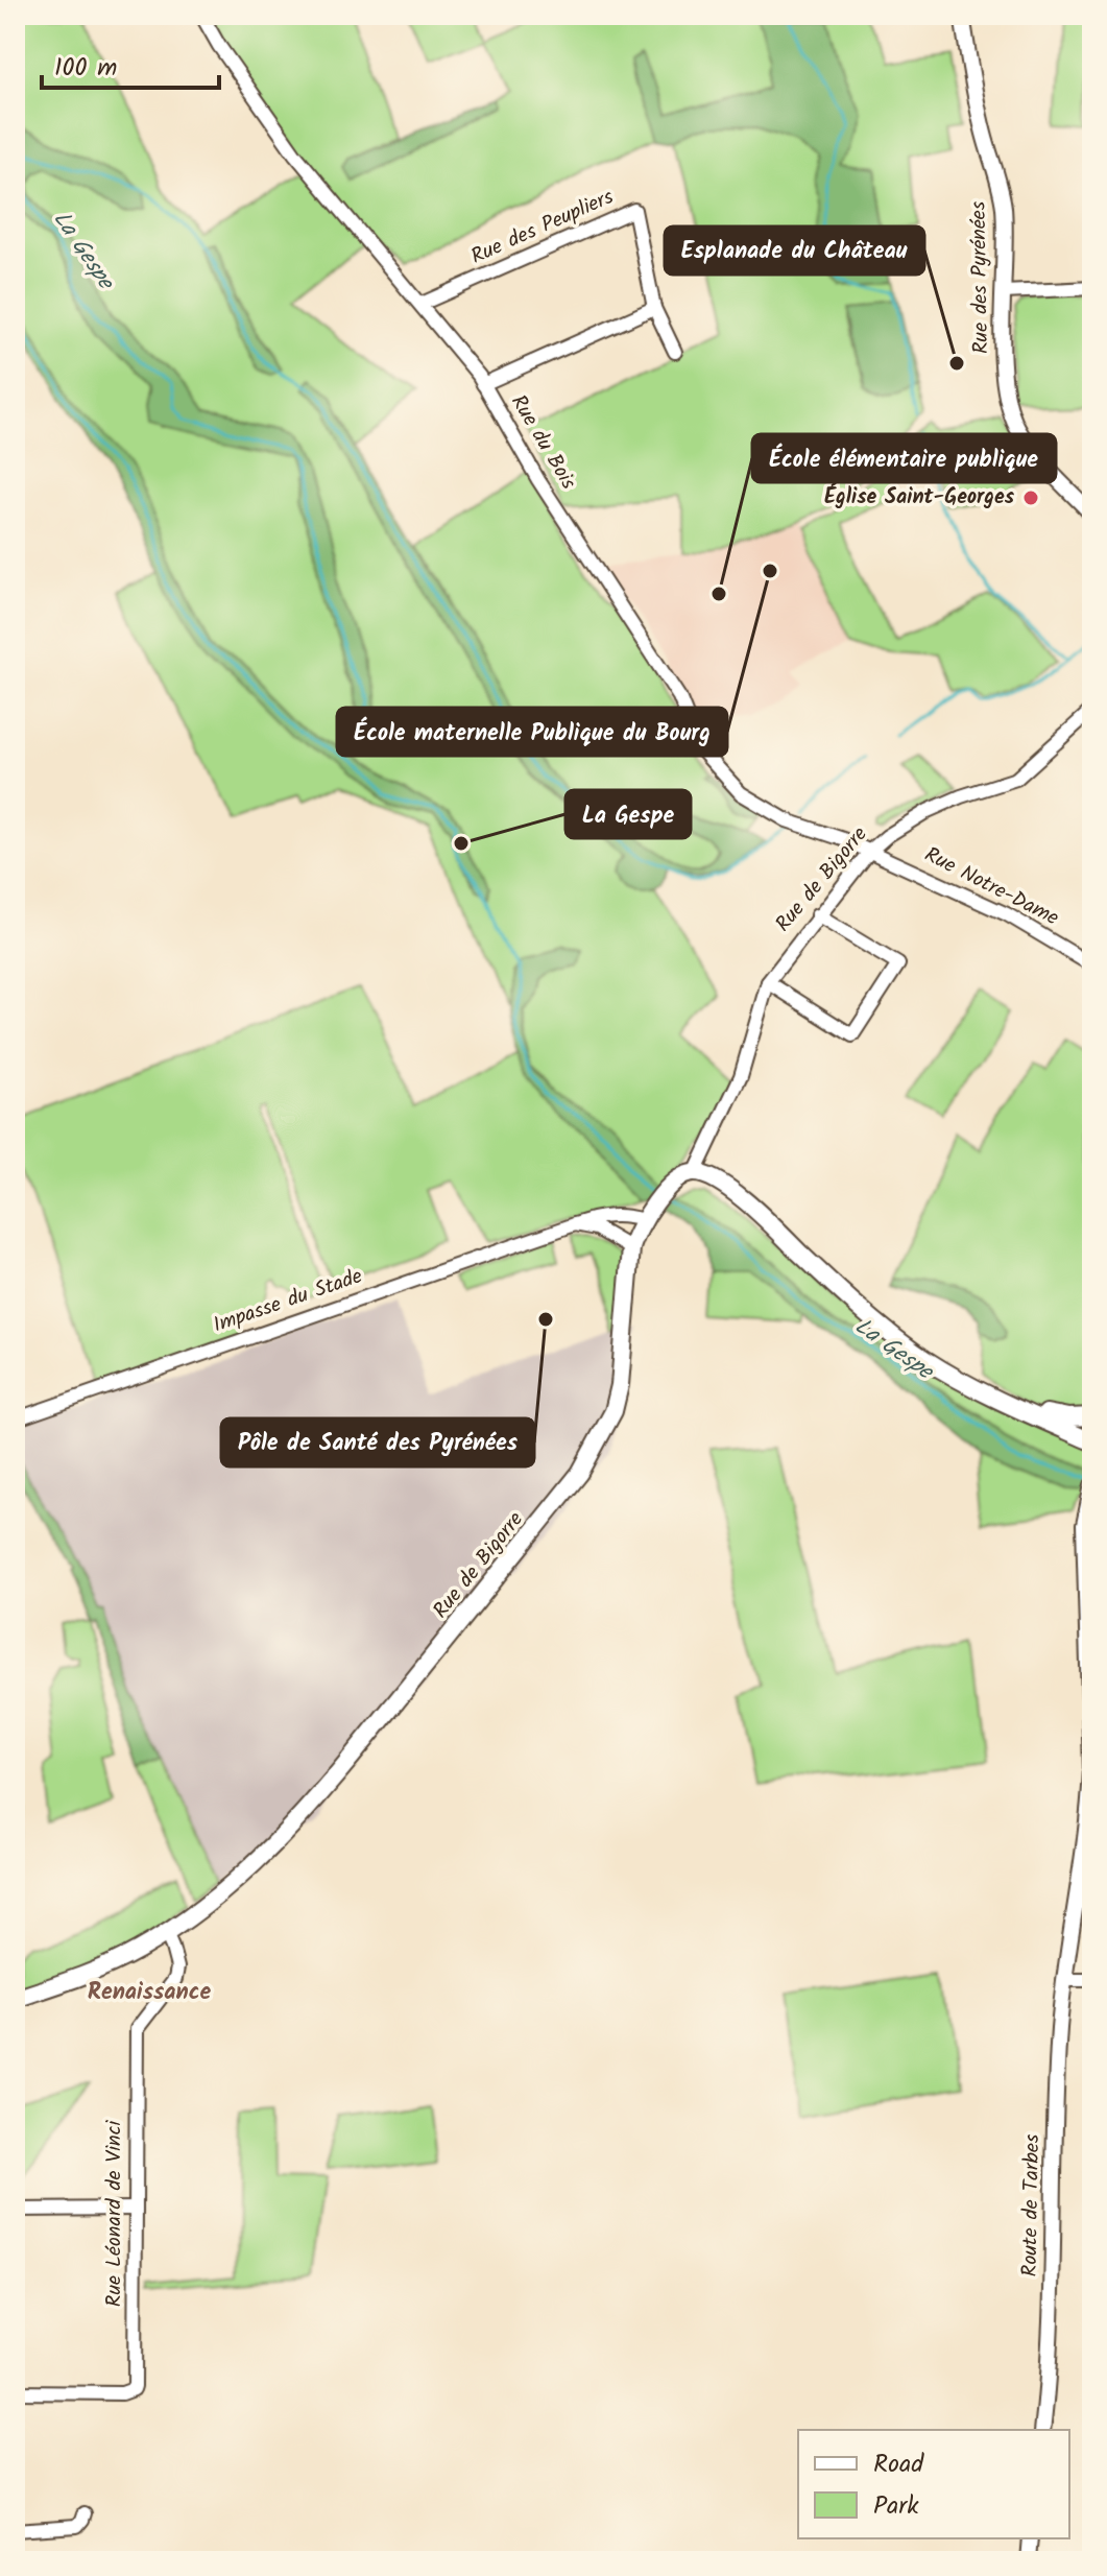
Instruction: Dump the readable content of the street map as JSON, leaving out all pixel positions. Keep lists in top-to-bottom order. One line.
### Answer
{"streets":{"main road":["Rue de Bigorre"],"street":["Rue des Peupliers","Rue des Pyrénées","Rue du Bois","Rue Notre-Dame","Impasse du Stade","Route de Tarbes","Rue Léonard de Vinci"]},"crossings":[["Rue des Peupliers","Rue du Bois"],["Rue du Bois","Rue de Bigorre"],["Rue du Bois","Rue Notre-Dame"],["Rue de Bigorre","Rue Notre-Dame"],["Rue de Bigorre","Impasse du Stade"],["Rue de Bigorre","Rue Léonard de Vinci"]],"districts":["Renaissance"],"water":["La Gespe"],"places":["Esplanade du Château","Église Saint-Georges","École maternelle Publique du Bourg","École élémentaire publique","La Gespe","Pôle de Santé des Pyrénées"],"legend":["Road","Park"],"scale_bar":"100 m"}
